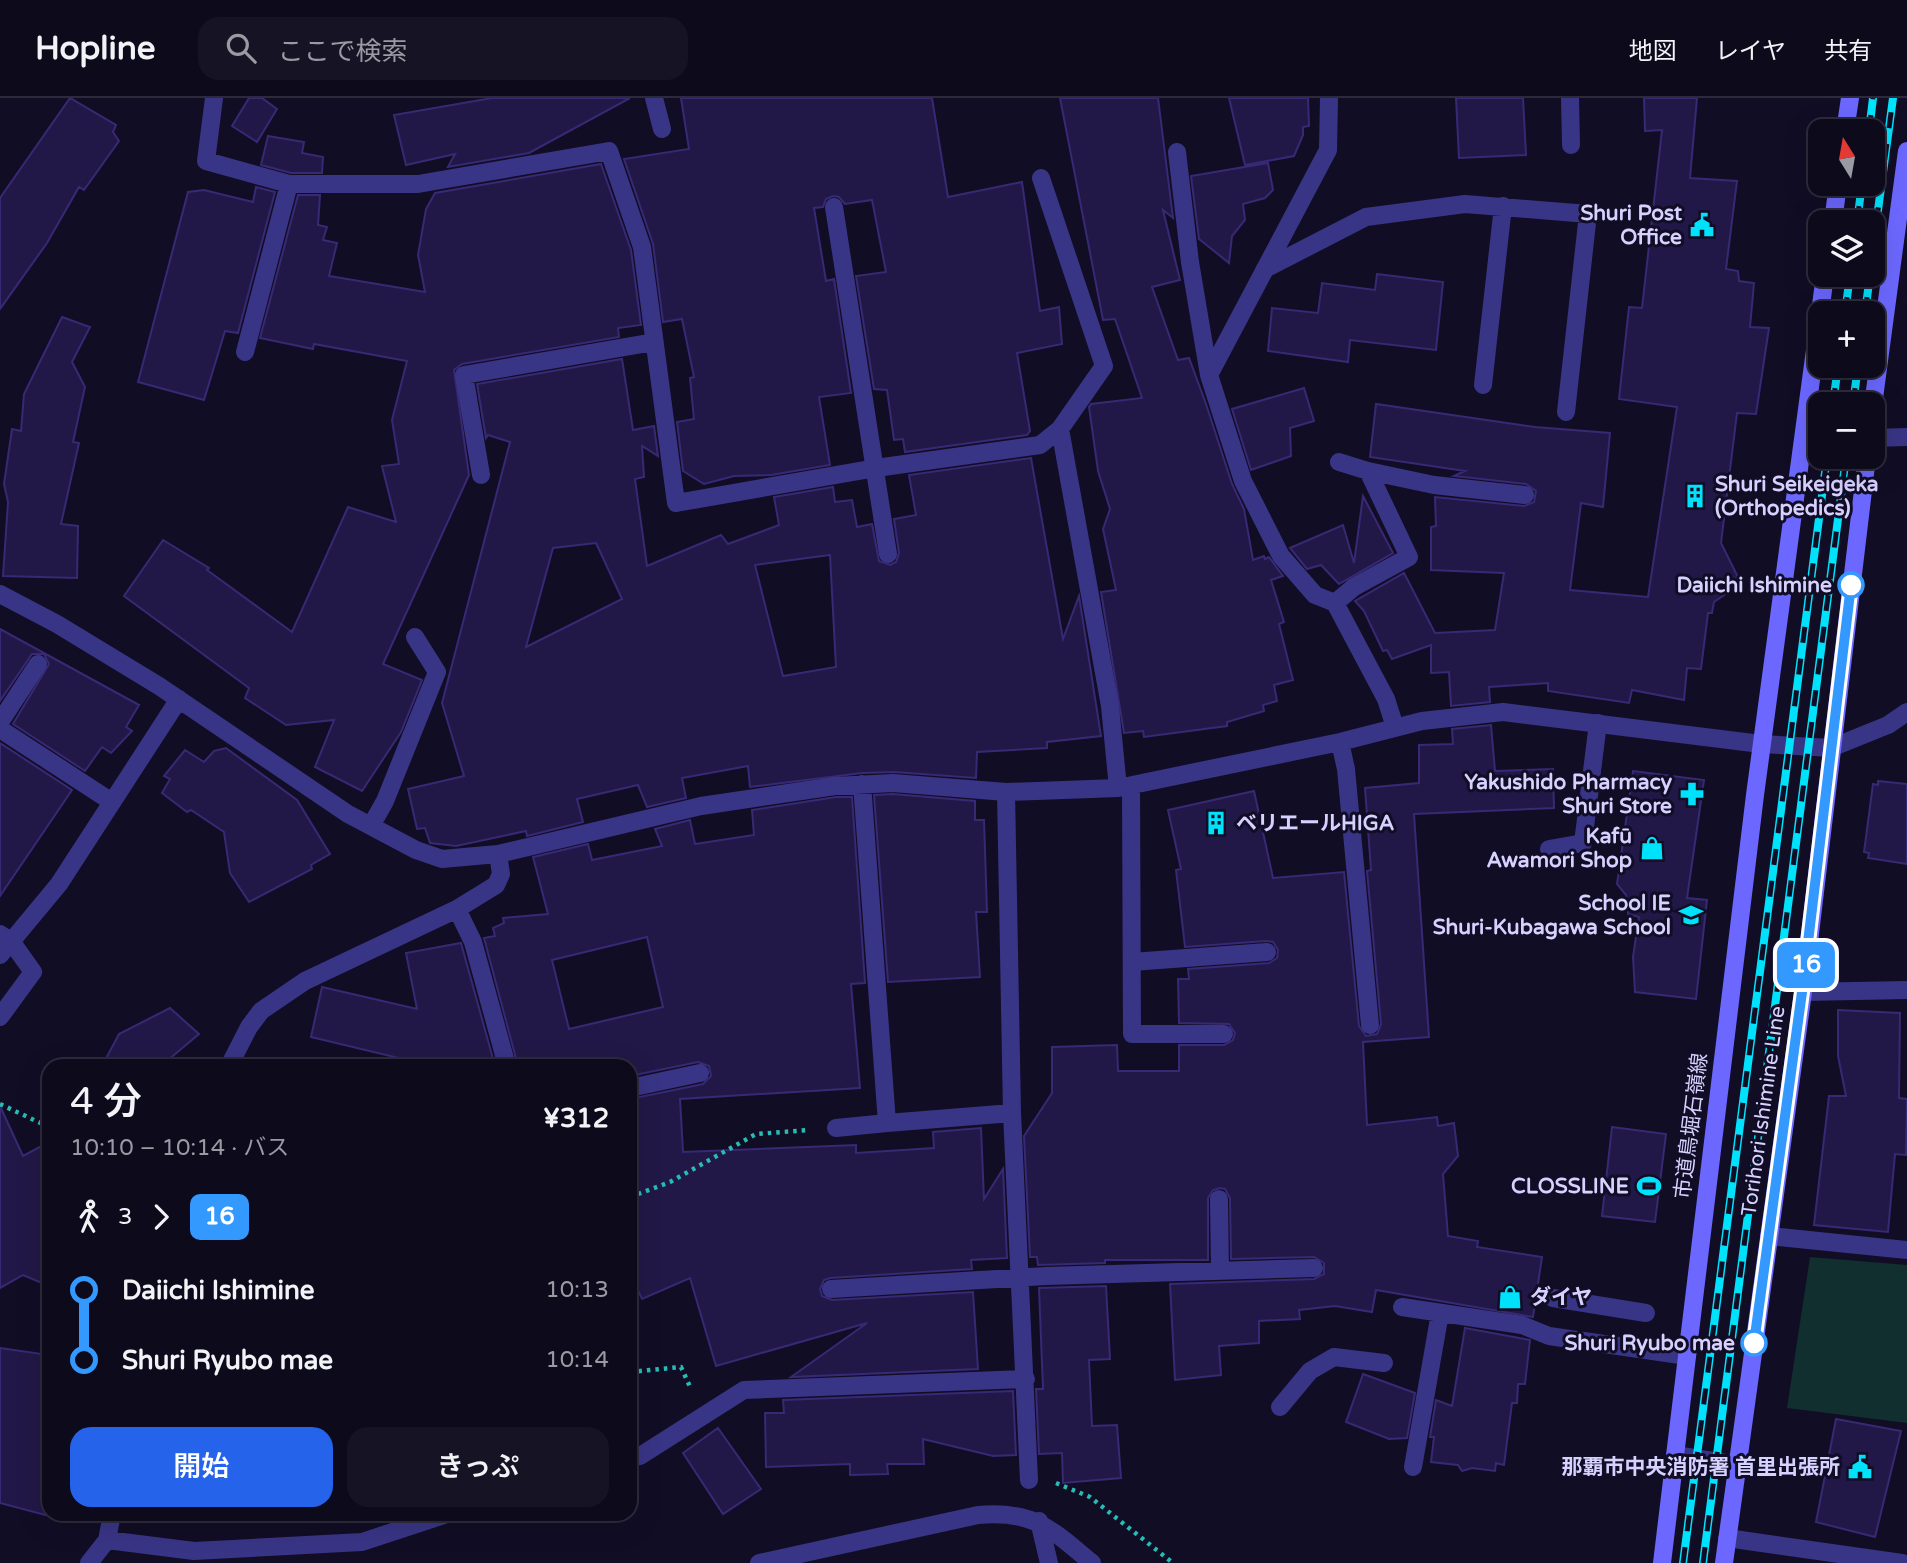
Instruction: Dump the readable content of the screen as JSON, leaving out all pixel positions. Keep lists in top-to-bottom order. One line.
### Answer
{"streets":{"street":["Torihori Ishimine Line"]},"places":{"public building":["Shuri Post Office","那覇市中央消防署 首里出張所"],"building":["Shuri Seikeigeka (Orthopedics)","ベリエールHIGA"],"other":["Daiichi Ishimine","Shuri Ryubo mae"],"pharmacy":["Yakushido Pharmacy Shuri Store"],"shop":["Kafū Awamori Shop","ダイヤ"],"school or university":["School IE Shuri-Kubagawa School"],"sports":["CLOSSLINE"]},"lines":["bus line 16"],"north":"top","page":{"header":"Hopline","search":"ここで検索","nav":["地図","レイヤ","共有"],"on_map":"16","map_buttons":["+","−"],"heading":["4 分","10:10 – 10:14 · バス","¥312"],"legs":["3","16"],"list":[{"name":"Daiichi Ishimine","value":"10:13"},{"name":"Shuri Ryubo mae","value":"10:14"}],"buttons":["開始","きっぷ"]}}
